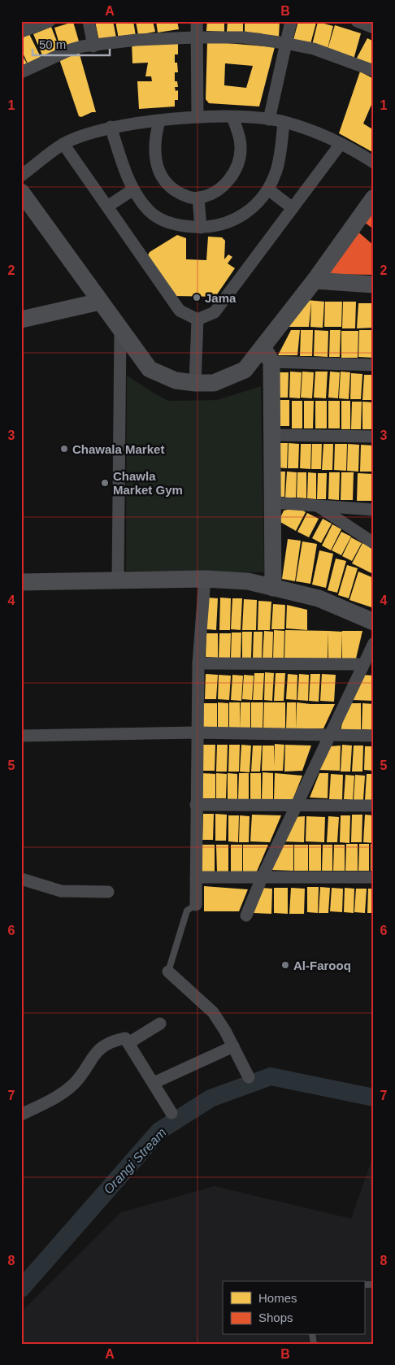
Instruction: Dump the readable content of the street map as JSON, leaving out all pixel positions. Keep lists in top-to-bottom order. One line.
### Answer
{"water":["Orangi Stream"],"places":["Jama","Chawala Market","Chawla Market Gym","Al-Farooq"],"legend":["Homes","Shops"],"scale_bar":"50 m","grid":{"columns":["A","B"],"rows":["1","2","3","4","5","6","7","8"]}}
